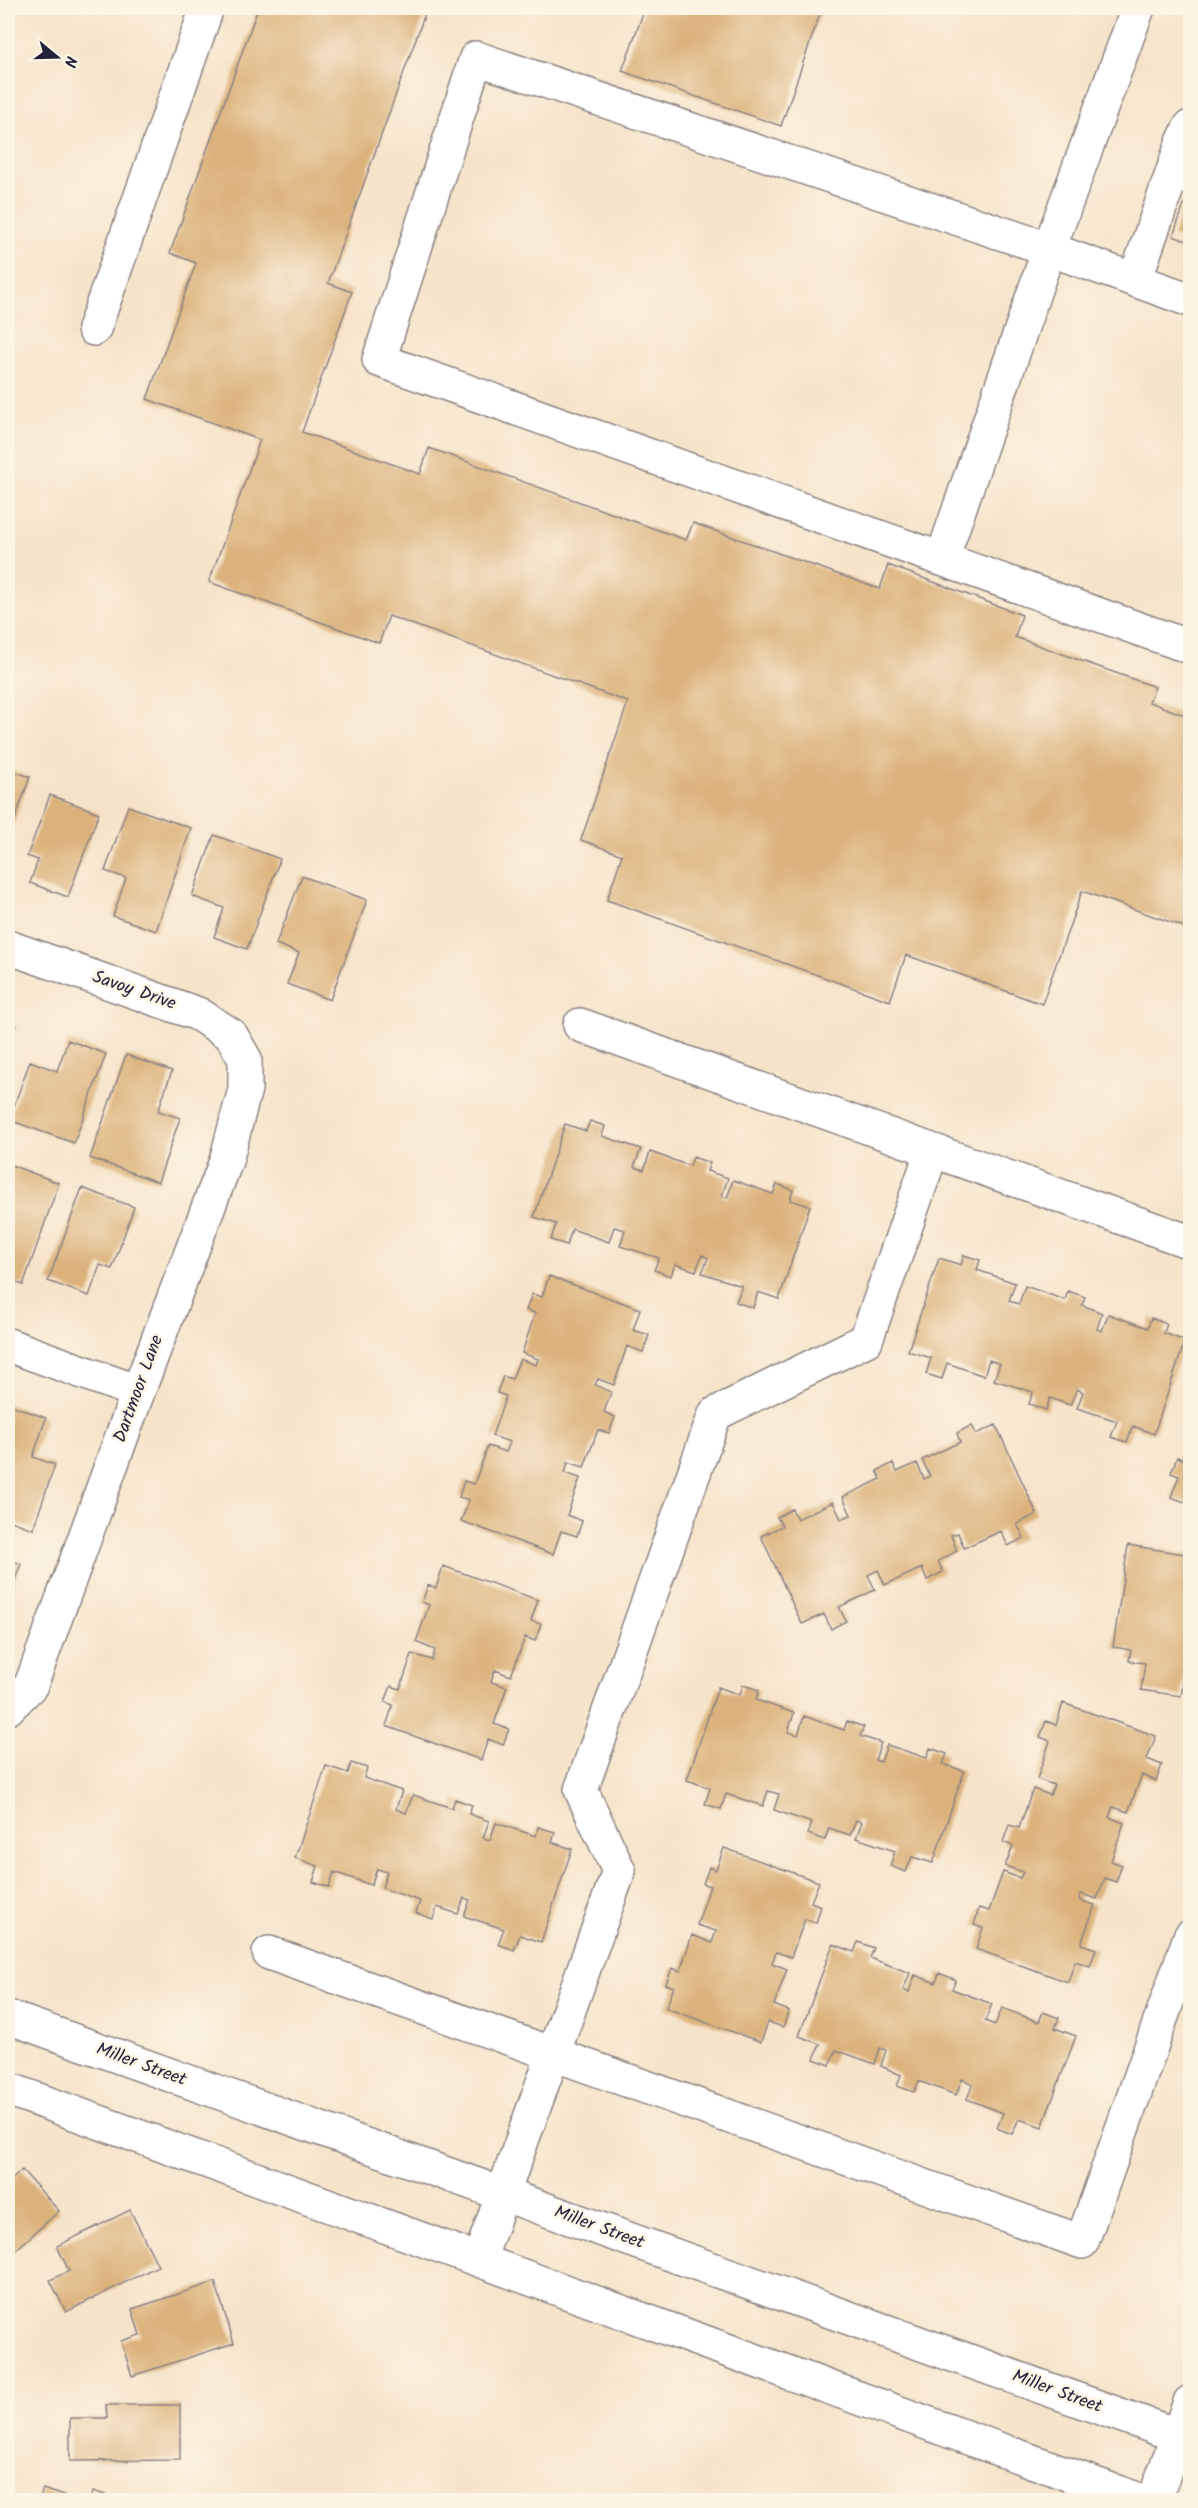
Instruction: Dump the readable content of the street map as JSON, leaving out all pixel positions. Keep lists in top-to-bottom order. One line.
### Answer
{"streets":{"street":["Savoy Drive","Dartmoor Lane","Miller Street"]},"crossings":[["Savoy Drive","Dartmoor Lane"]],"north":"right"}
